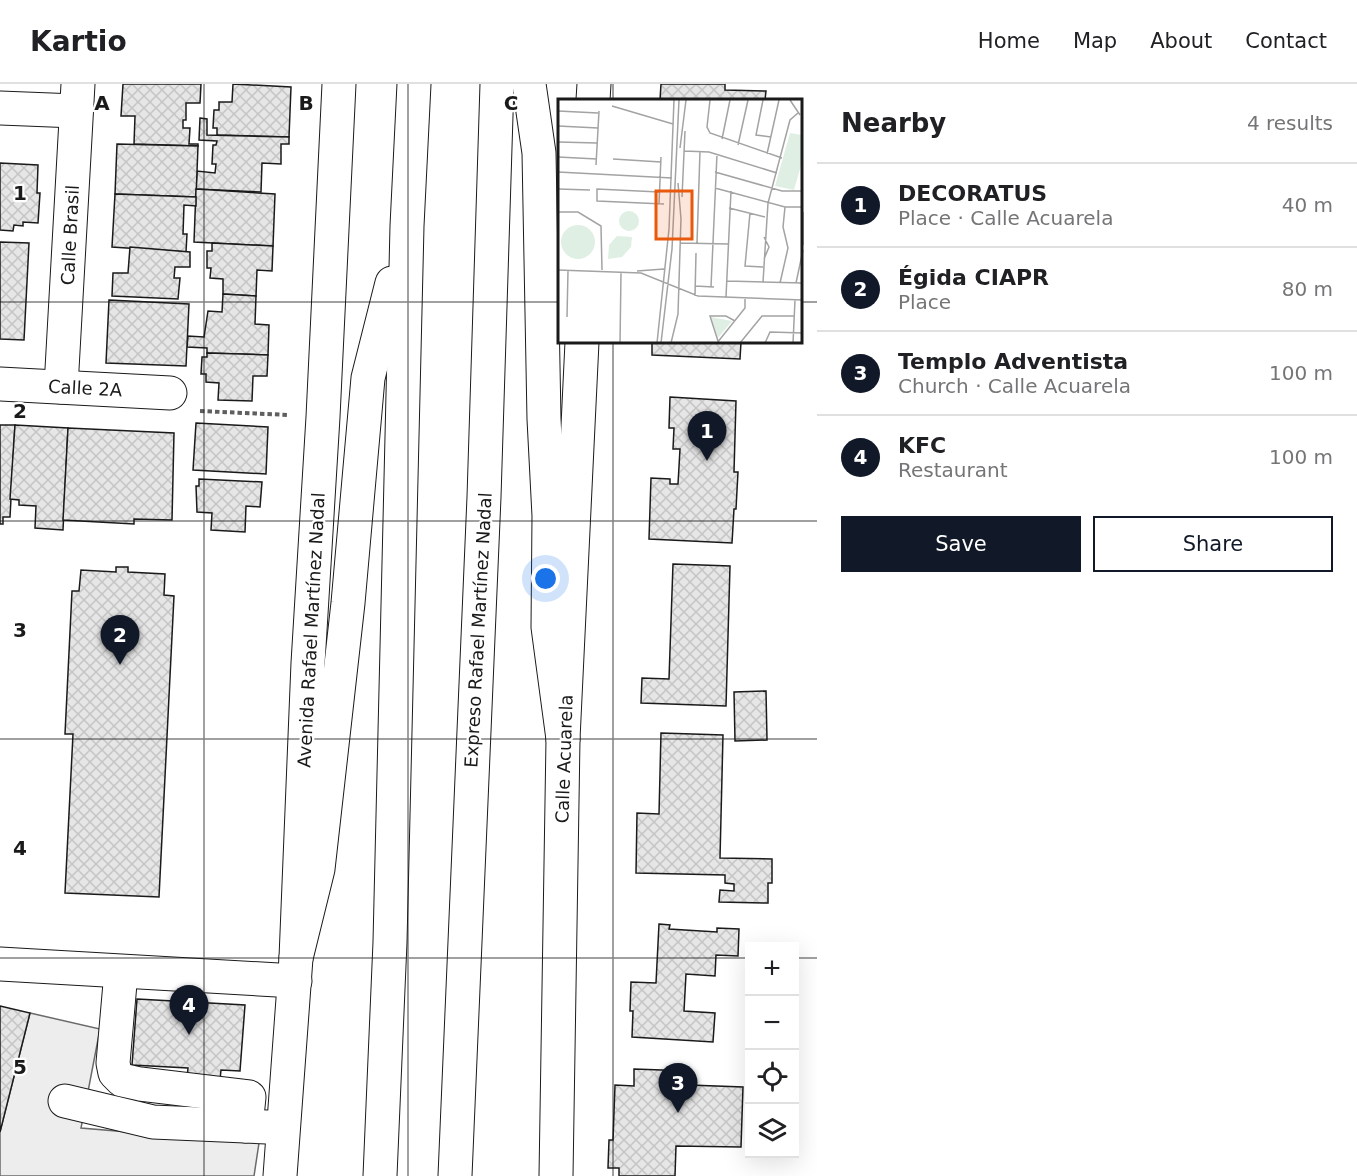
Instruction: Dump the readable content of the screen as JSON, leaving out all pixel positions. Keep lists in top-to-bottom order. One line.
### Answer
{"streets":{"main road":["Calle Brasil","Calle 2A","Avenida Rafael Martínez Nadal","Expreso Rafael Martínez Nadal","Calle Acuarela"]},"crossings":[["Calle Brasil","Calle 2A"]],"page":{"header":"Kartio","nav":["Home","Map","About","Contact"],"heading":["Nearby","4 results"],"list":[{"mark":"1","name":"DECORATUS","note":"Place · Calle Acuarela","value":"40 m"},{"mark":"2","name":"Égida CIAPR","note":"Place","value":"80 m"},{"mark":"3","name":"Templo Adventista","note":"Church · Calle Acuarela","value":"100 m"},{"mark":"4","name":"KFC","note":"Restaurant","value":"100 m"}],"pins":["1","2","4","3"],"buttons":["Save","Share"],"map_buttons":["+","−"]},"grid":{"columns":["A","B","C"],"rows":["1","2","3","4","5"]}}
